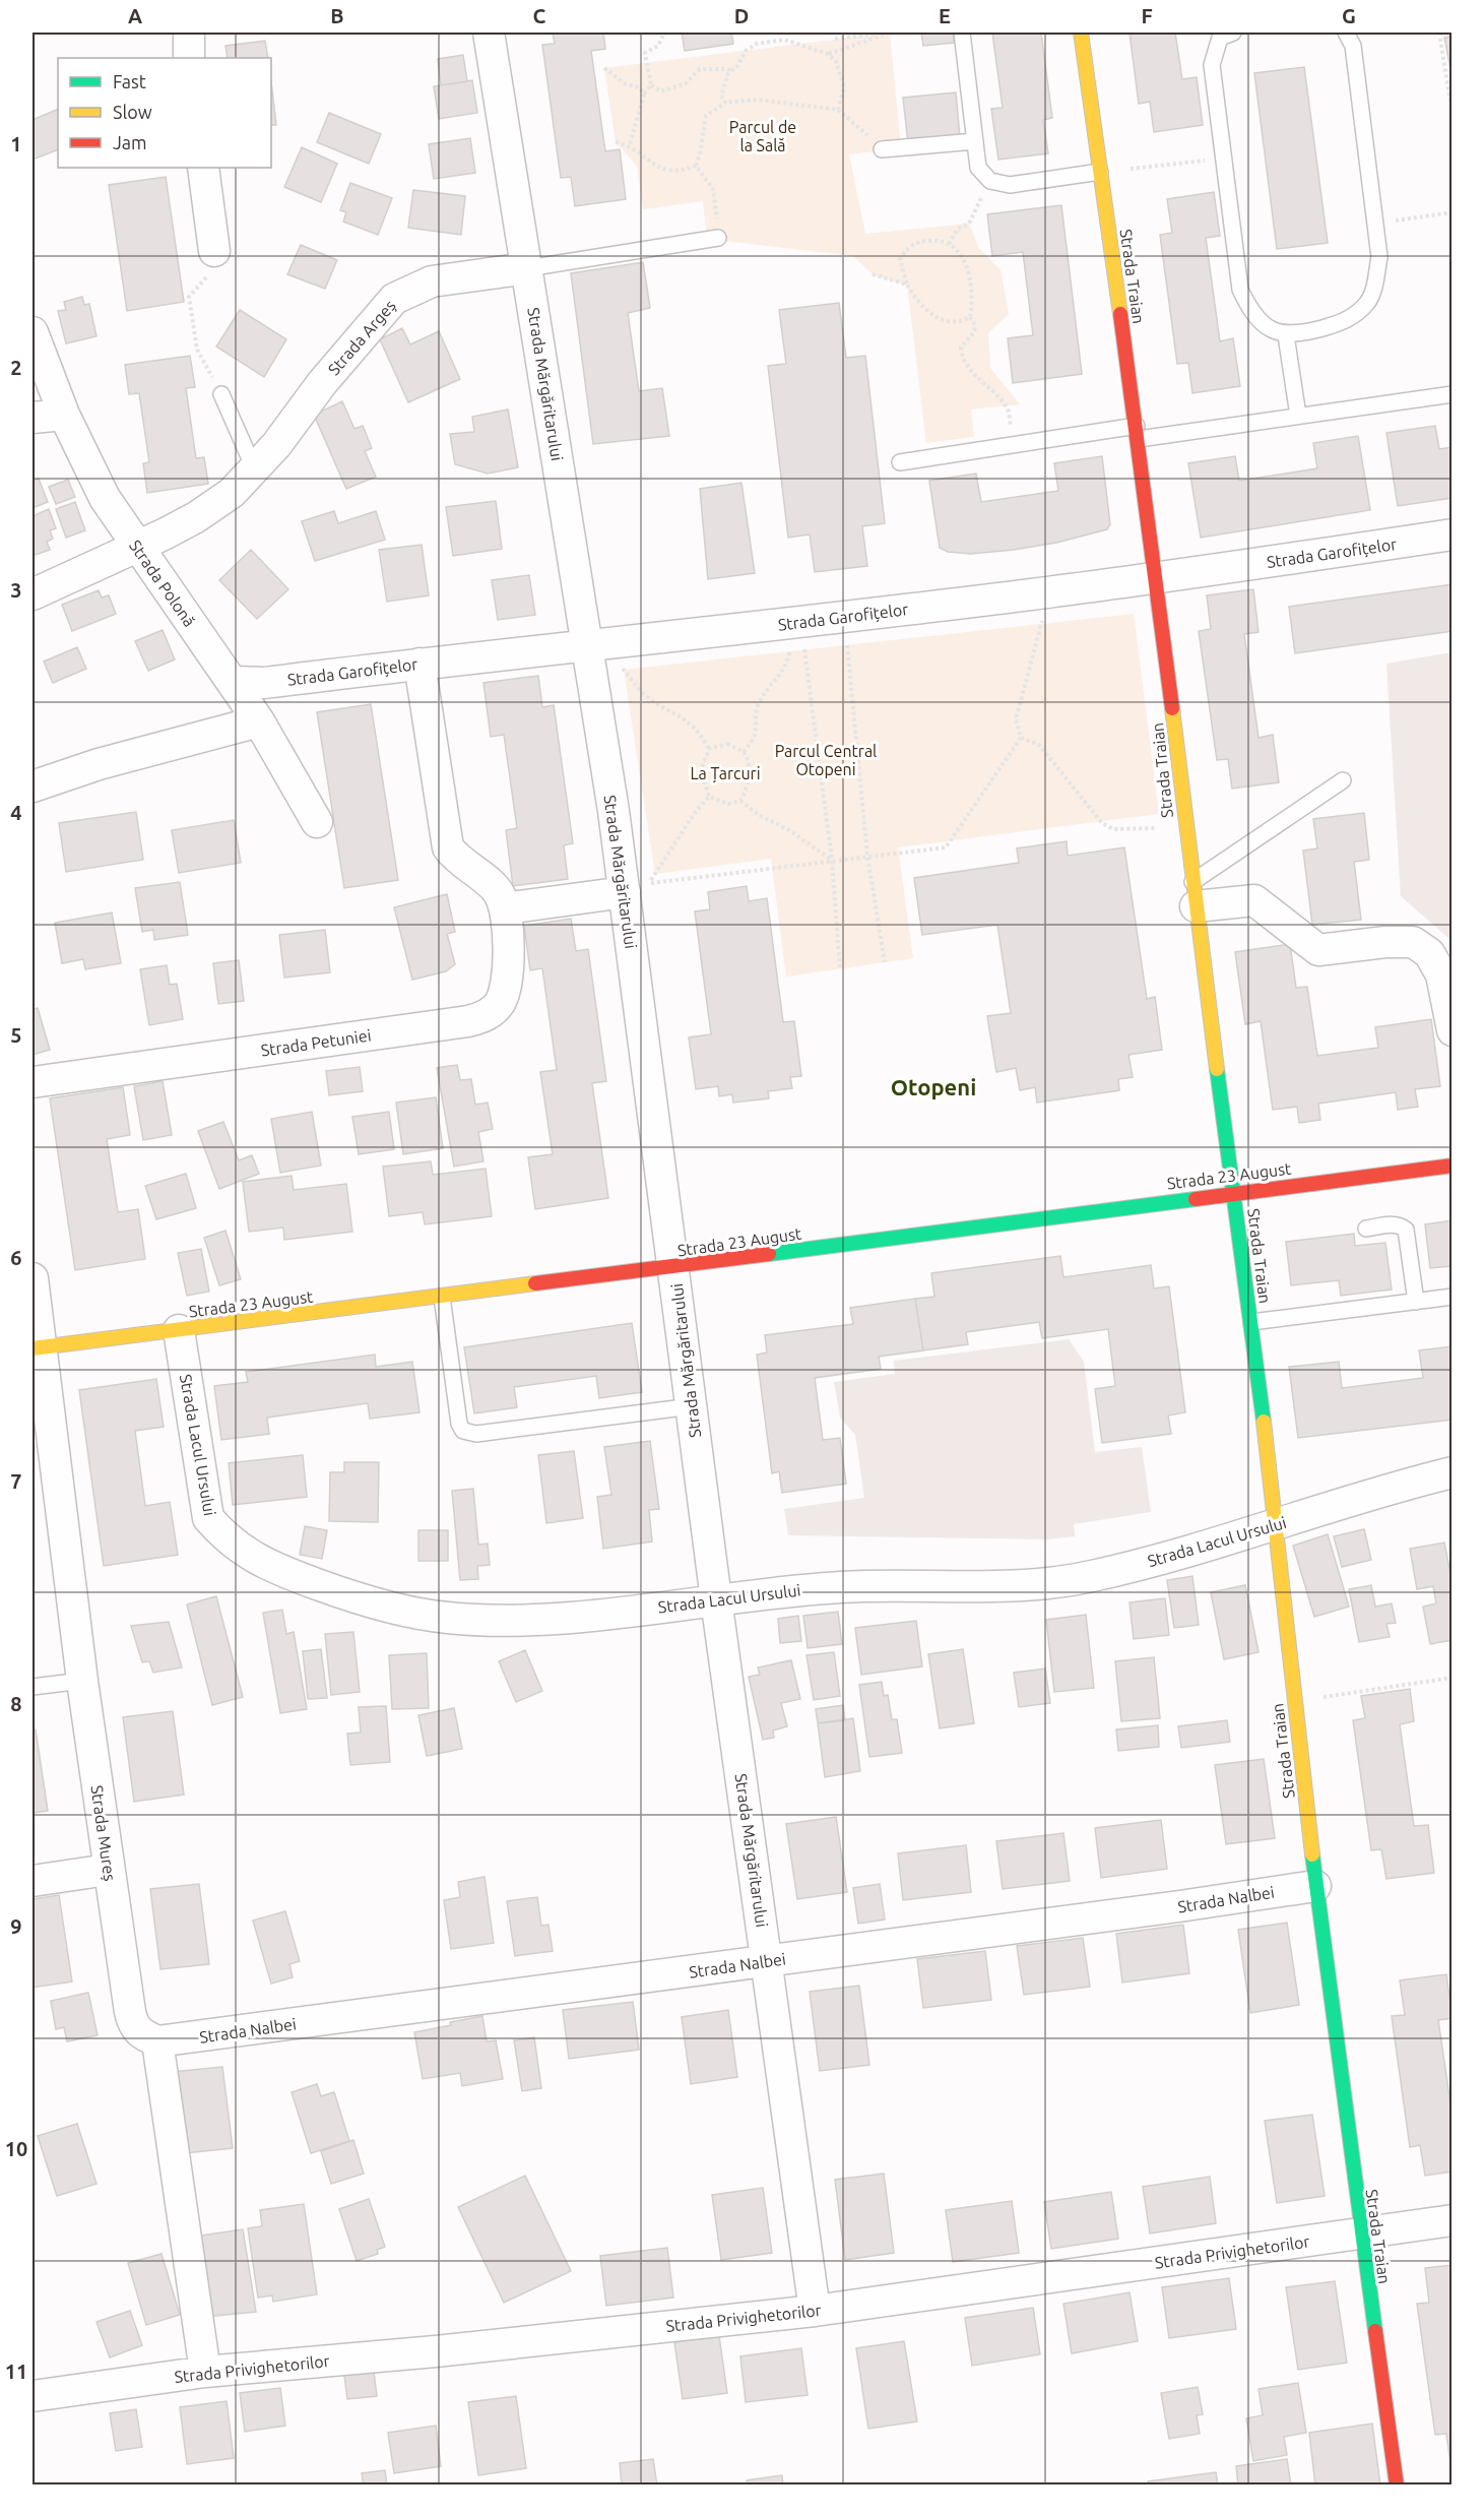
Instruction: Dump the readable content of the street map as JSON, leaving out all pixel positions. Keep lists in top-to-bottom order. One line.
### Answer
{"streets":{"street":["Strada Traian","Strada Argeș","Strada Mărgăritarului","Strada Garofițelor","Strada Polonă","Strada Petuniei","Strada 23 August","Strada Lacul Ursului","Strada Mureș","Strada Nalbei","Strada Privighetorilor"]},"crossings":[["Strada Traian","Strada Garofițelor"],["Strada Traian","Strada 23 August"],["Strada Traian","Strada Lacul Ursului"],["Strada Traian","Strada Nalbei"],["Strada Traian","Strada Privighetorilor"],["Strada Argeș","Strada Mărgăritarului"],["Strada Argeș","Strada Polonă"],["Strada Mărgăritarului","Strada Garofițelor"],["Strada Mărgăritarului","Strada 23 August"],["Strada Mărgăritarului","Strada Lacul Ursului"],["Strada Mărgăritarului","Strada Nalbei"],["Strada Mărgăritarului","Strada Privighetorilor"],["Strada Garofițelor","Strada Polonă"],["Strada 23 August","Strada Lacul Ursului"],["Strada 23 August","Strada Mureș"],["Strada Mureș","Strada Nalbei"]],"districts":["Otopeni"],"parks":["Parcul de la Sală","Parcul Central Otopeni","La Țarcuri"],"legend":["Fast","Slow","Jam"],"grid":{"columns":["A","B","C","D","E","F","G"],"rows":["1","2","3","4","5","6","7","8","9","10","11"]}}
